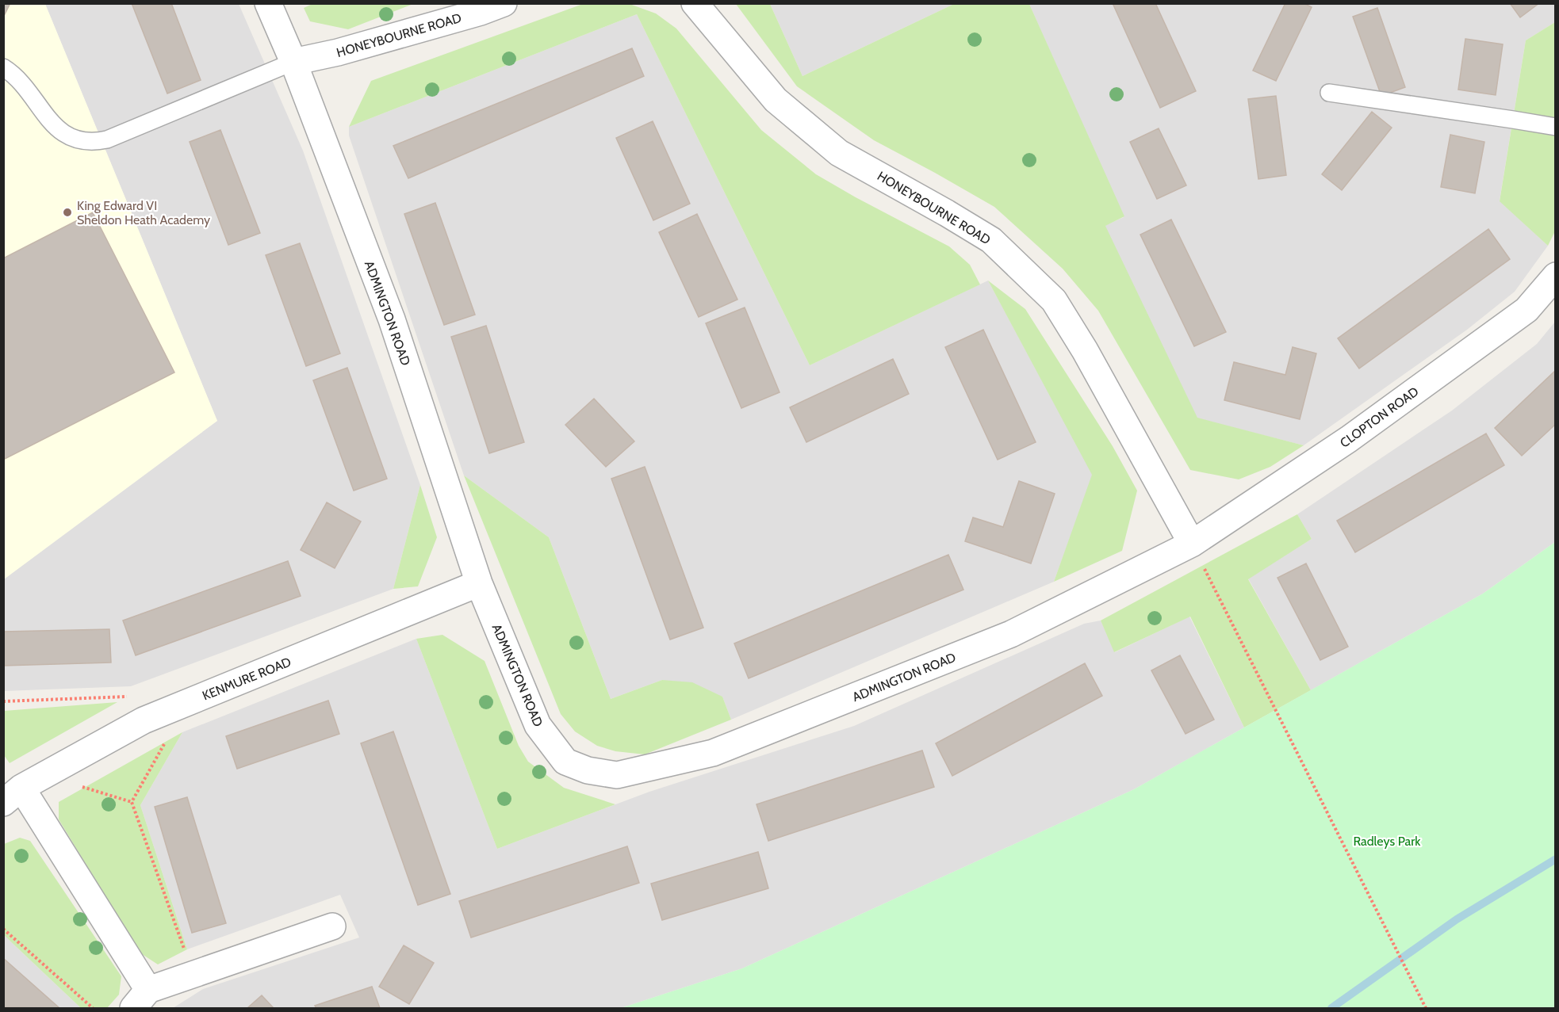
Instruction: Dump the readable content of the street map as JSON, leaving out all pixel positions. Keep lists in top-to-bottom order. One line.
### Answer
{"streets":{"street":["HONEYBOURNE ROAD","ADMINGTON ROAD","CLOPTON ROAD","KENMURE ROAD"]},"crossings":[["HONEYBOURNE ROAD","ADMINGTON ROAD"],["HONEYBOURNE ROAD","CLOPTON ROAD"],["ADMINGTON ROAD","CLOPTON ROAD"],["ADMINGTON ROAD","KENMURE ROAD"]],"parks":["Radleys Park"],"places":["King Edward VI Sheldon Heath Academy"]}
